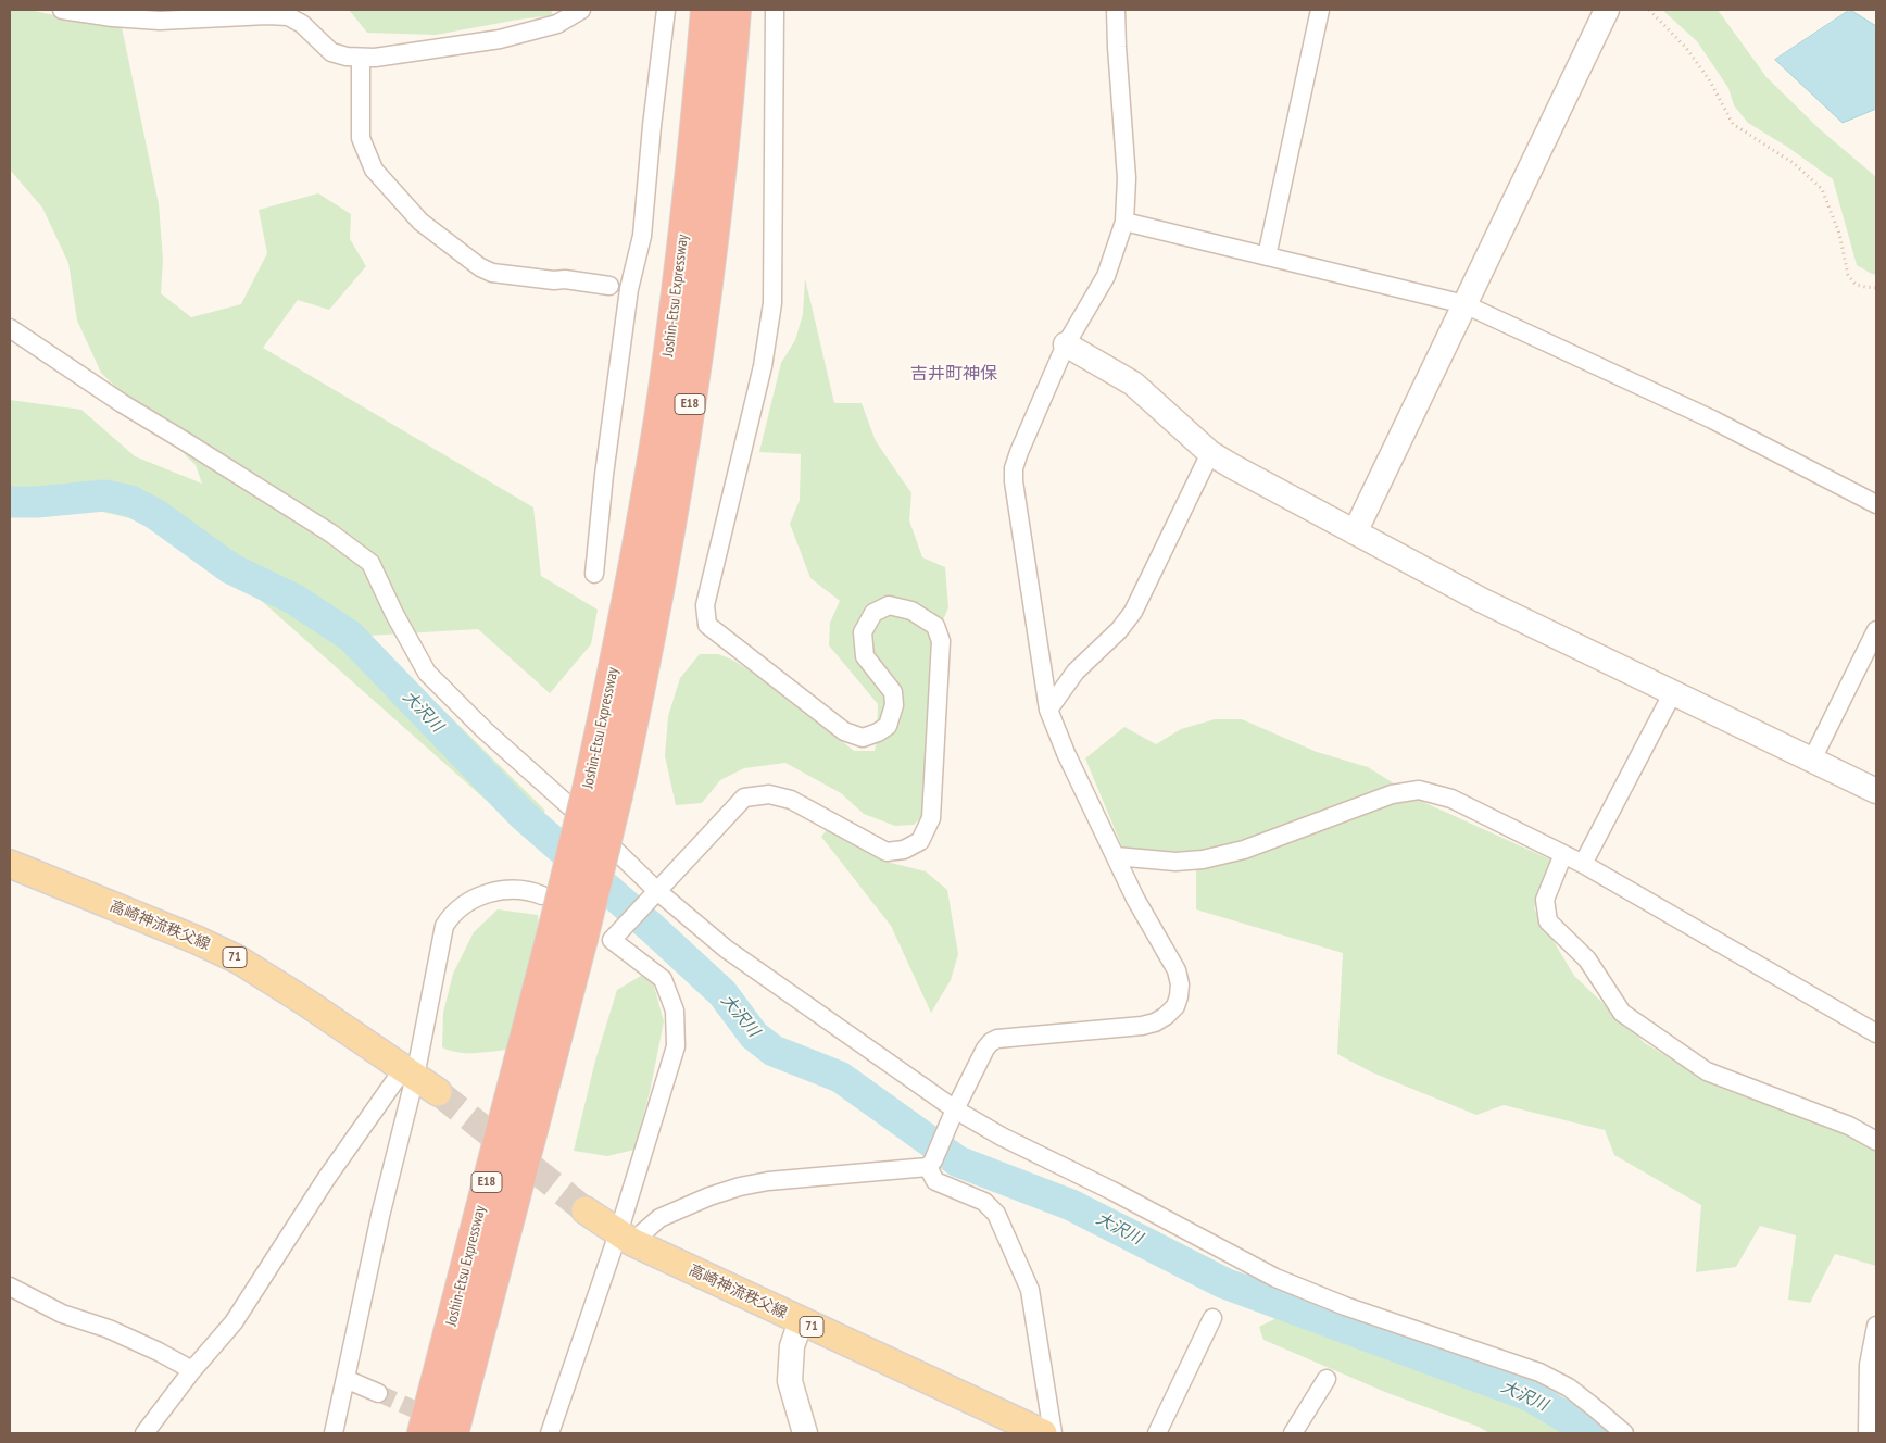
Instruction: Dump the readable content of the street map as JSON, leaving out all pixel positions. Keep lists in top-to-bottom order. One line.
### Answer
{"streets":{"highway":["Joshin-Etsu Expressway","E18"],"main road":["高崎神流秩父線","71"]},"districts":["吉井町神保"],"water":["大沢川"]}
